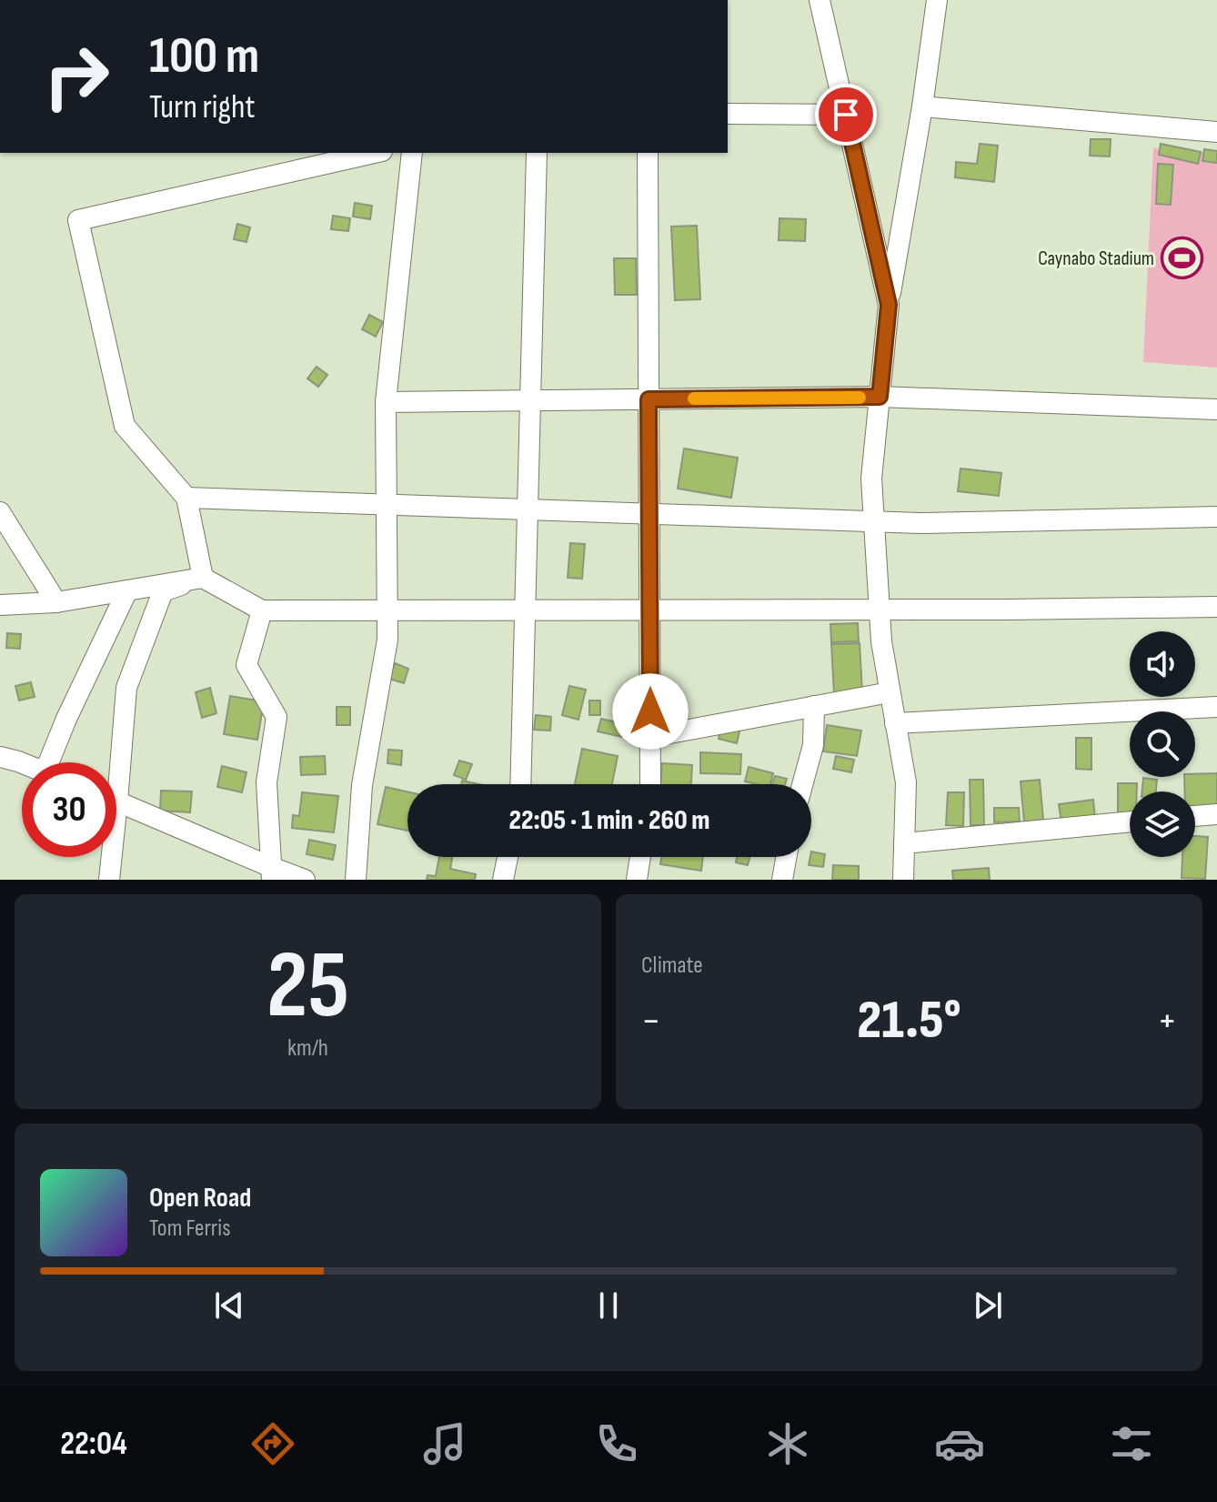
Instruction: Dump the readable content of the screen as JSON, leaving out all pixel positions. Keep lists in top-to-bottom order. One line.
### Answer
{"places":{"sports":["Caynabo Stadium"]},"page":{"turn":["100 m","Turn right"],"limit":"30","trip":"22:05 · 1 min · 260 m","tile":[["25","km/h"],"Climate"],"heat":["−","21.5°","+"],"song":["Open Road","Tom Ferris"],"tabs":"22:04"}}
